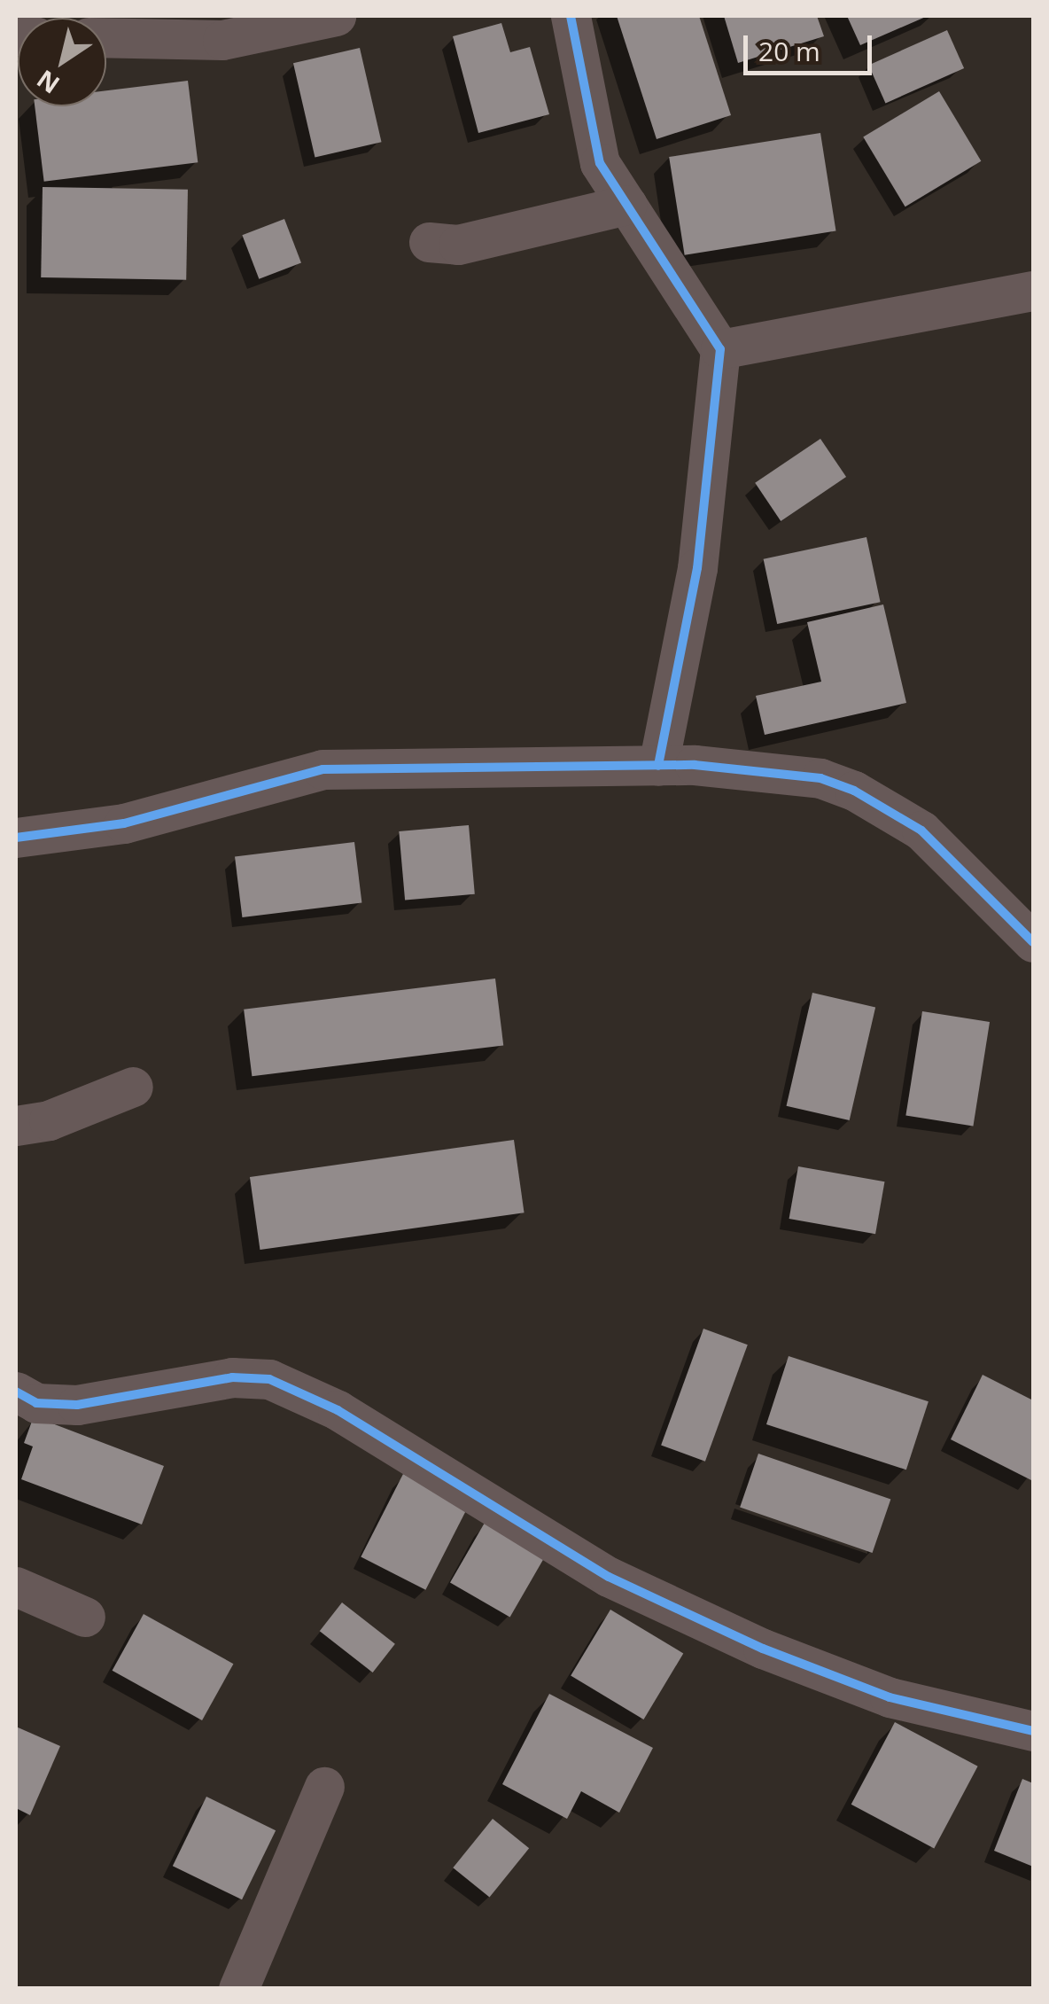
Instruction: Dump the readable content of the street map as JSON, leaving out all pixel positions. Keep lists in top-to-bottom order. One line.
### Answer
{"scale_bar":"20 m","north":"bottom left"}
